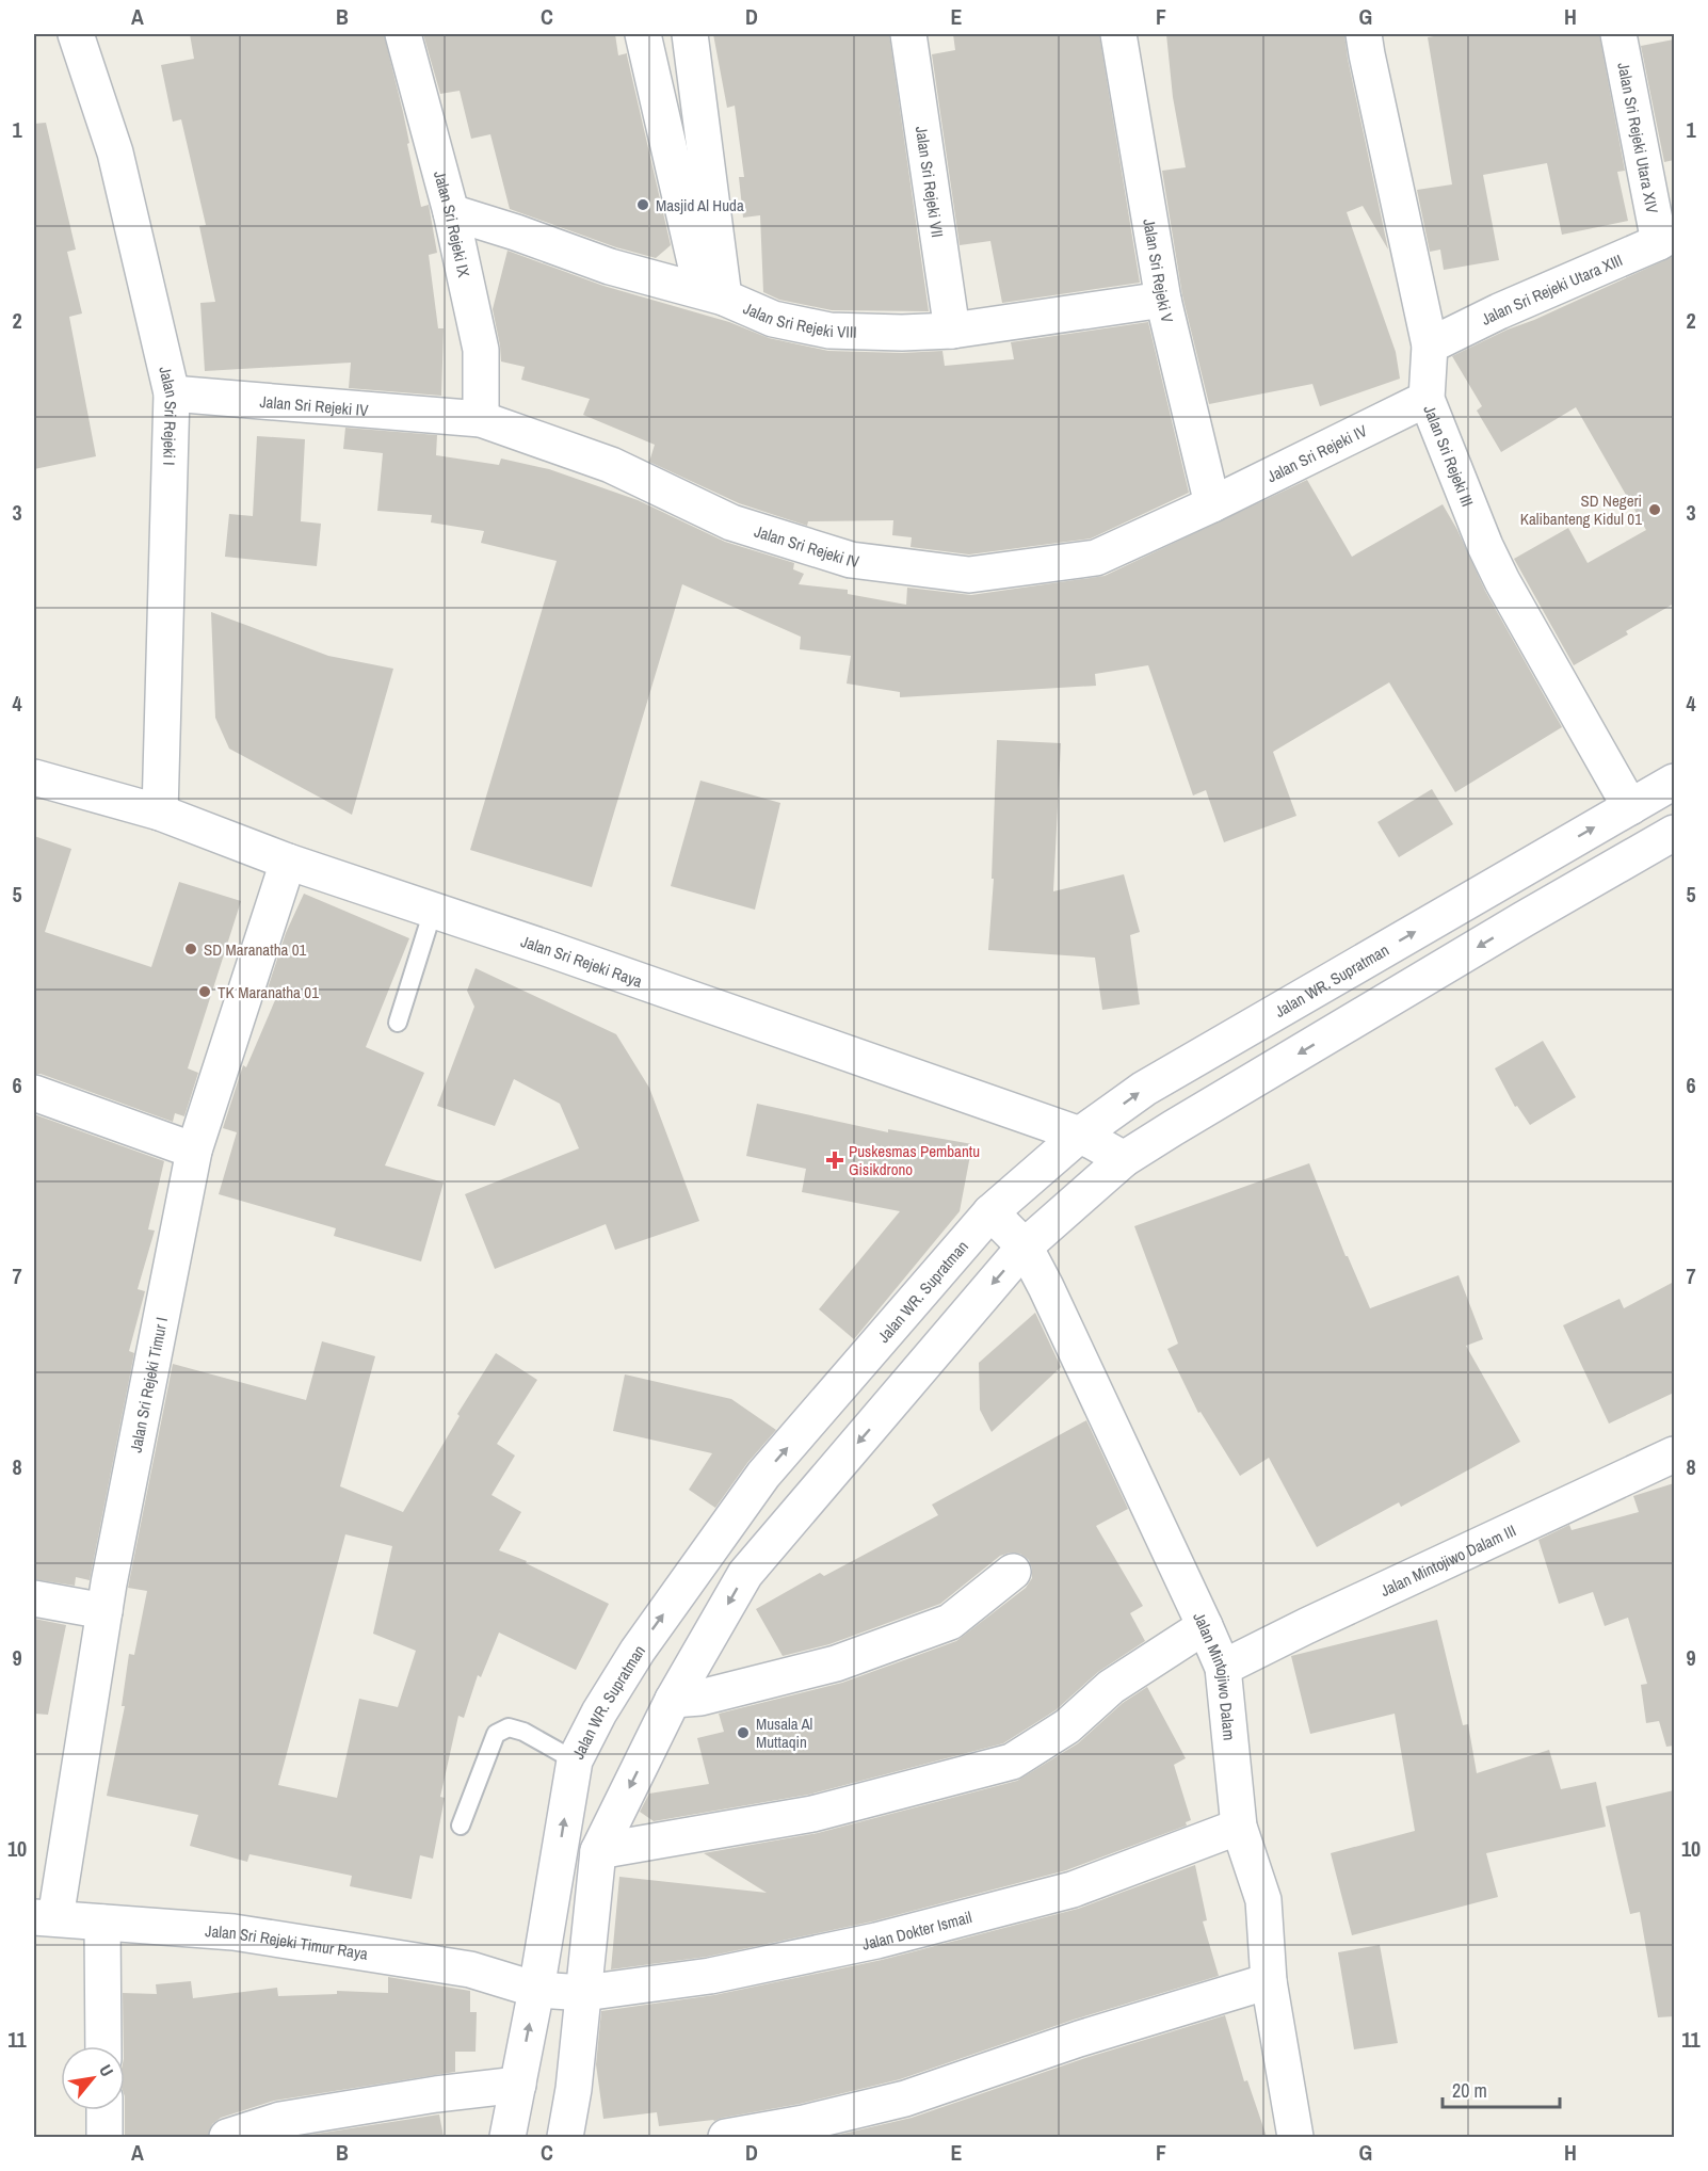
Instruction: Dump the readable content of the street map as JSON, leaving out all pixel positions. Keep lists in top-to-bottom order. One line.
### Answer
{"streets":{"street":["Jalan Sri Rejeki Utara XIV","Jalan Sri Rejeki VII","Jalan Sri Rejeki IX","Jalan Sri Rejeki V","Jalan Sri Rejeki Utara XIII","Jalan Sri Rejeki VIII","Jalan Sri Rejeki IV","Jalan Sri Rejeki I","Jalan Sri Rejeki III","Jalan Sri Rejeki Raya","Jalan WR. Supratman","Jalan Sri Rejeki Timur I","Jalan Mintojiwo Dalam III","Jalan Mintojiwo Dalam","Jalan Dokter Ismail","Jalan Sri Rejeki Timur Raya"]},"crossings":[["Jalan Sri Rejeki Utara XIV","Jalan Sri Rejeki Utara XIII"],["Jalan Sri Rejeki VII","Jalan Sri Rejeki VIII"],["Jalan Sri Rejeki IX","Jalan Sri Rejeki VIII"],["Jalan Sri Rejeki IX","Jalan Sri Rejeki IV"],["Jalan Sri Rejeki V","Jalan Sri Rejeki VIII"],["Jalan Sri Rejeki V","Jalan Sri Rejeki IV"],["Jalan Sri Rejeki Utara XIII","Jalan Sri Rejeki III"],["Jalan Sri Rejeki IV","Jalan Sri Rejeki I"],["Jalan Sri Rejeki IV","Jalan Sri Rejeki III"],["Jalan Sri Rejeki I","Jalan Sri Rejeki Raya"],["Jalan Sri Rejeki III","Jalan WR. Supratman"],["Jalan Sri Rejeki Raya","Jalan WR. Supratman"],["Jalan Sri Rejeki Raya","Jalan Sri Rejeki Timur I"],["Jalan WR. Supratman","Jalan Mintojiwo Dalam"],["Jalan WR. Supratman","Jalan Dokter Ismail"],["Jalan WR. Supratman","Jalan Sri Rejeki Timur Raya"],["Jalan Sri Rejeki Timur I","Jalan Sri Rejeki Timur Raya"],["Jalan Mintojiwo Dalam III","Jalan Mintojiwo Dalam"],["Jalan Mintojiwo Dalam","Jalan Dokter Ismail"],["Jalan Dokter Ismail","Jalan Sri Rejeki Timur Raya"]],"places":{"other":["Masjid Al Huda","SD Negeri Kalibanteng Kidul 01","SD Maranatha 01","TK Maranatha 01","Musala Al Muttaqin"],"health":["Puskesmas Pembantu Gisikdrono"]},"scale_bar":"20 m","north":"top right","grid":{"columns":["A","B","C","D","E","F","G","H"],"rows":["1","2","3","4","5","6","7","8","9","10","11"]}}
